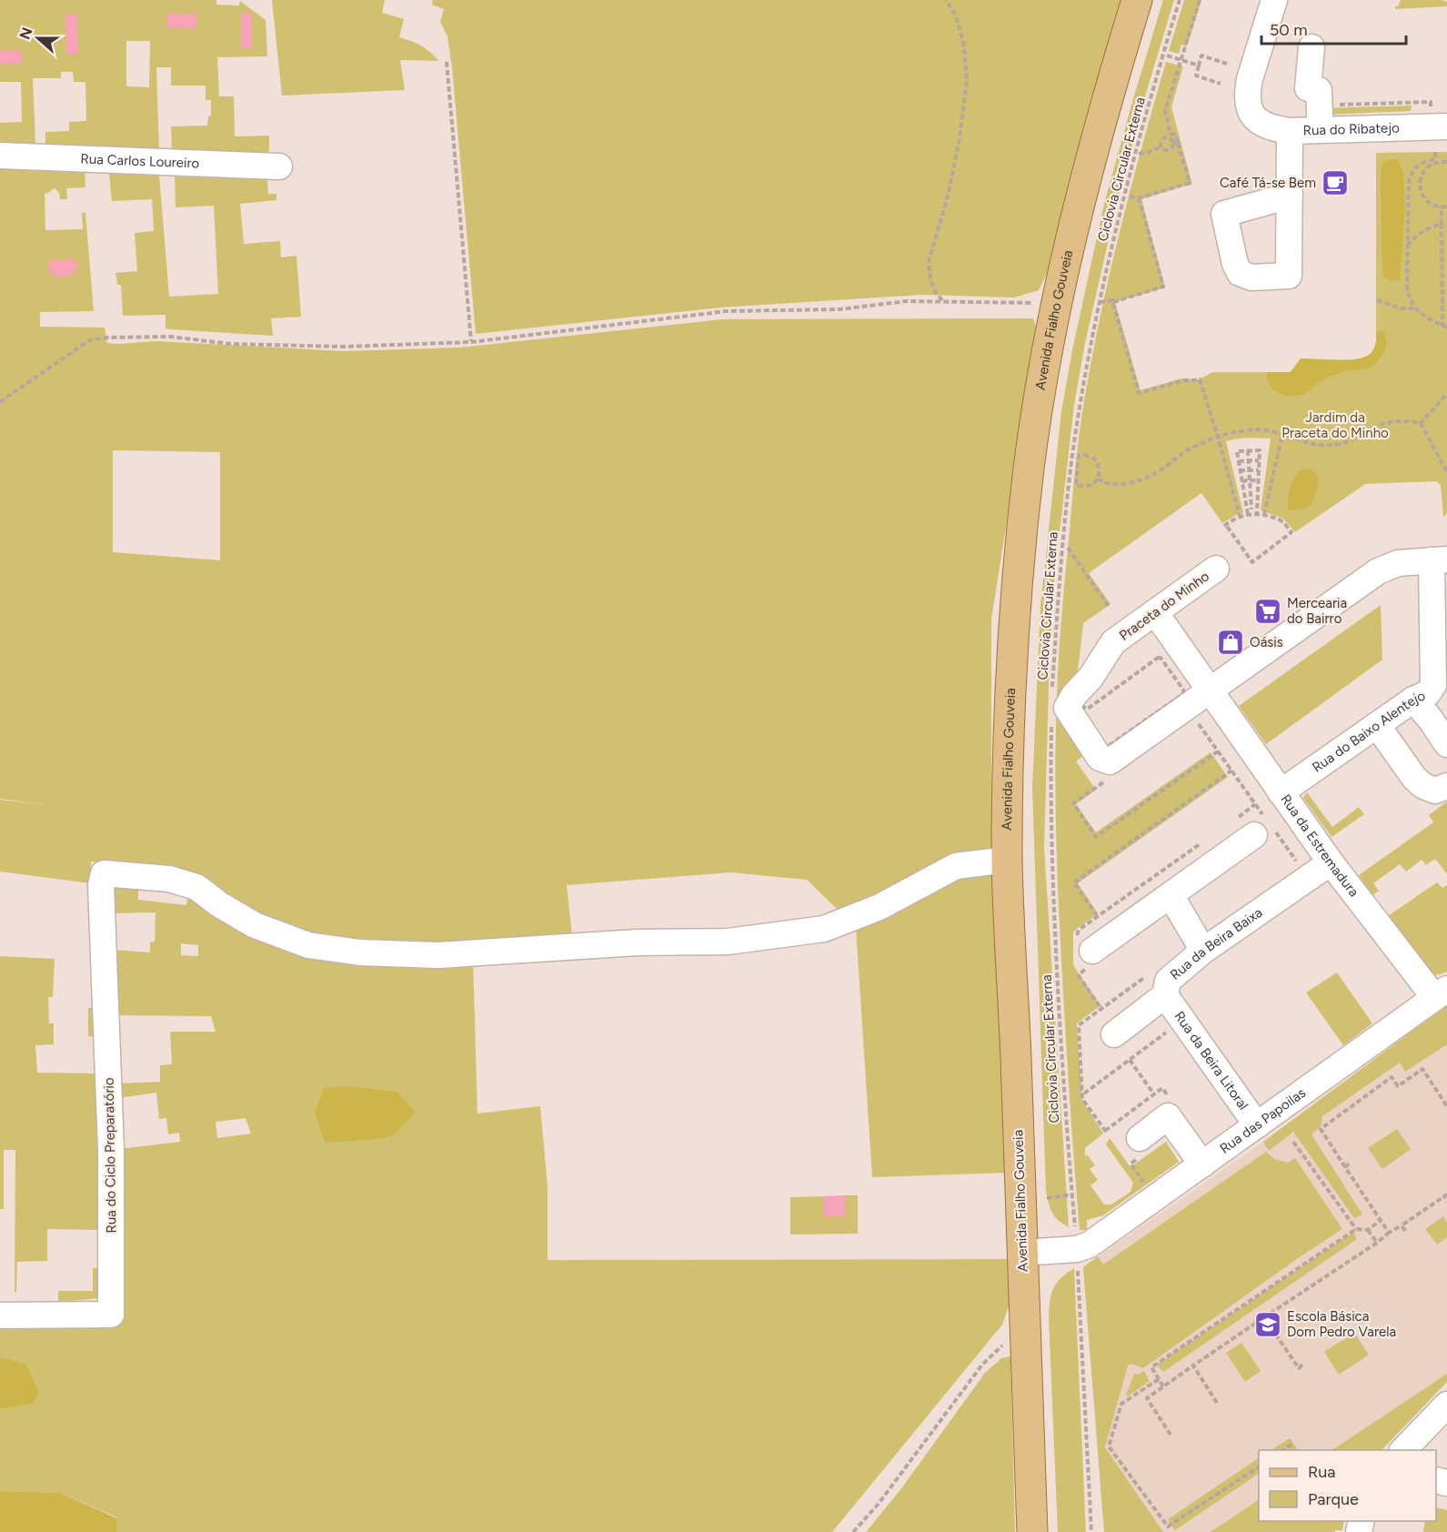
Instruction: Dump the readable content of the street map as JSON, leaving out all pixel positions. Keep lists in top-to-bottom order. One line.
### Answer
{"streets":{"main road":["Avenida Fialho Gouveia"],"street":["Rua do Ribatejo","Rua Carlos Loureiro","Praceta do Minho","Rua do Baixo Alentejo","Rua da Estremadura","Rua da Beira Baixa","Rua da Beira Litoral","Rua das Papoilas","Rua do Ciclo Preparatório"],"path":["Ciclovia Circular Externa"]},"crossings":[["Ciclovia Circular Externa","Rua das Papoilas"],["Avenida Fialho Gouveia","Rua do Ciclo Preparatório"],["Praceta do Minho","Rua da Estremadura"],["Rua do Baixo Alentejo","Rua da Estremadura"],["Rua da Estremadura","Rua da Beira Baixa"],["Rua da Estremadura","Rua das Papoilas"],["Rua da Beira Baixa","Rua da Beira Litoral"],["Rua da Beira Litoral","Rua das Papoilas"]],"parks":["Jardim da Praceta do Minho"],"places":{"cafe":["Café Tá-se Bem"],"supermarket":["Mercearia do Bairro"],"shop":["Oásis"],"school or university":["Escola Básica Dom Pedro Varela"]},"legend":["Rua","Parque"],"scale_bar":"50 m","north":"left"}
